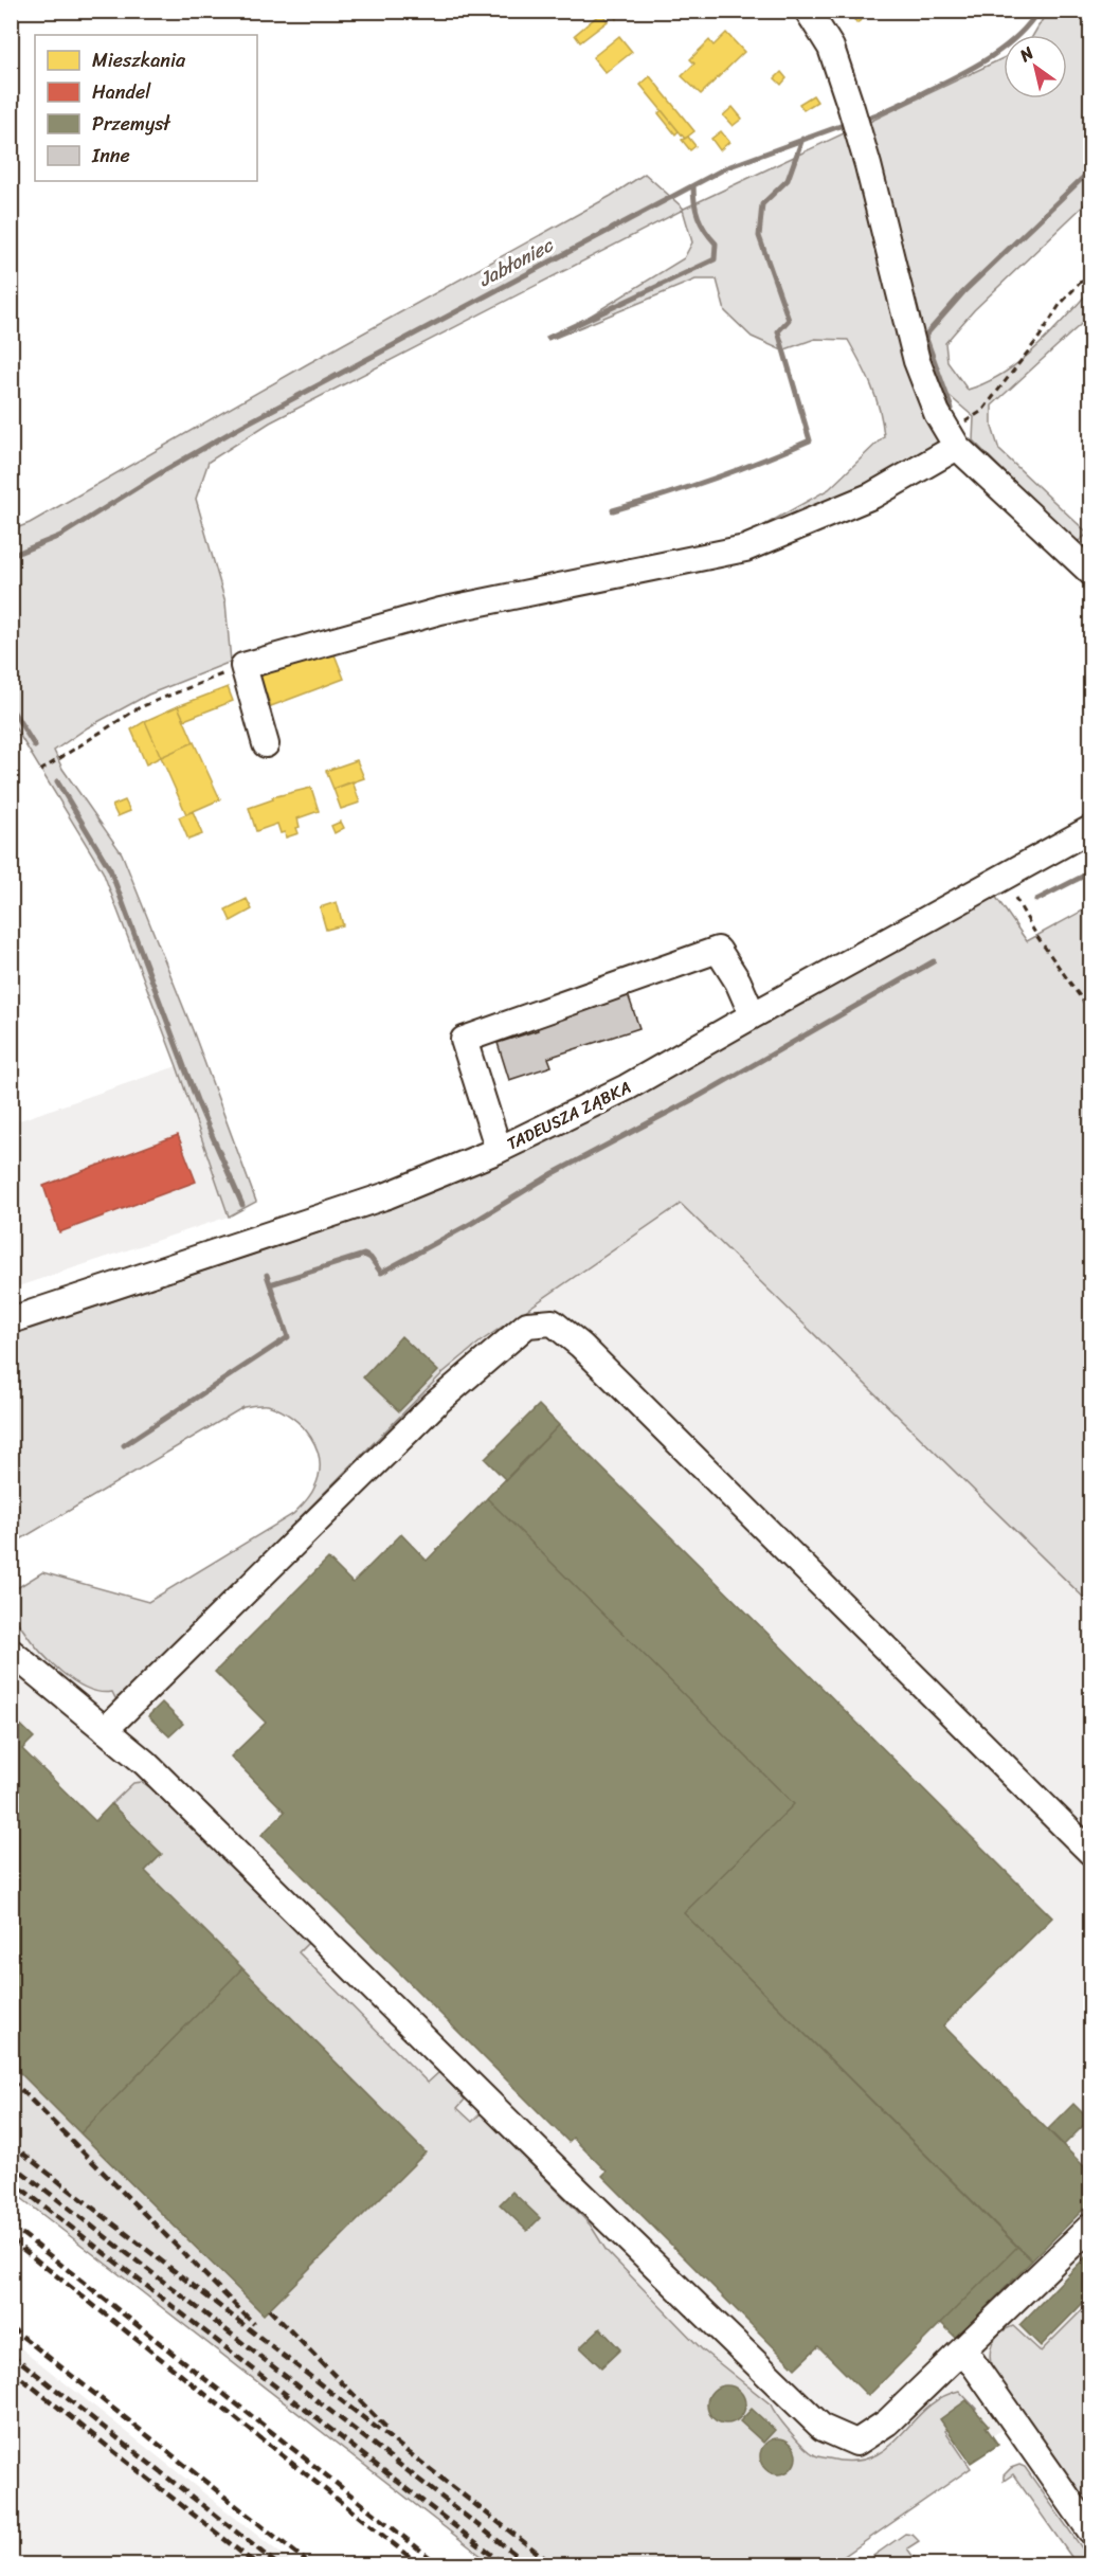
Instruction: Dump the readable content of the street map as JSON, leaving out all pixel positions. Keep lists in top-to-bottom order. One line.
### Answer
{"streets":{"street":["TADEUSZA ZĄBKA"]},"water":["Jabłoniec"],"legend":["Mieszkania","Handel","Przemysł","Inne"],"north":"top left"}
